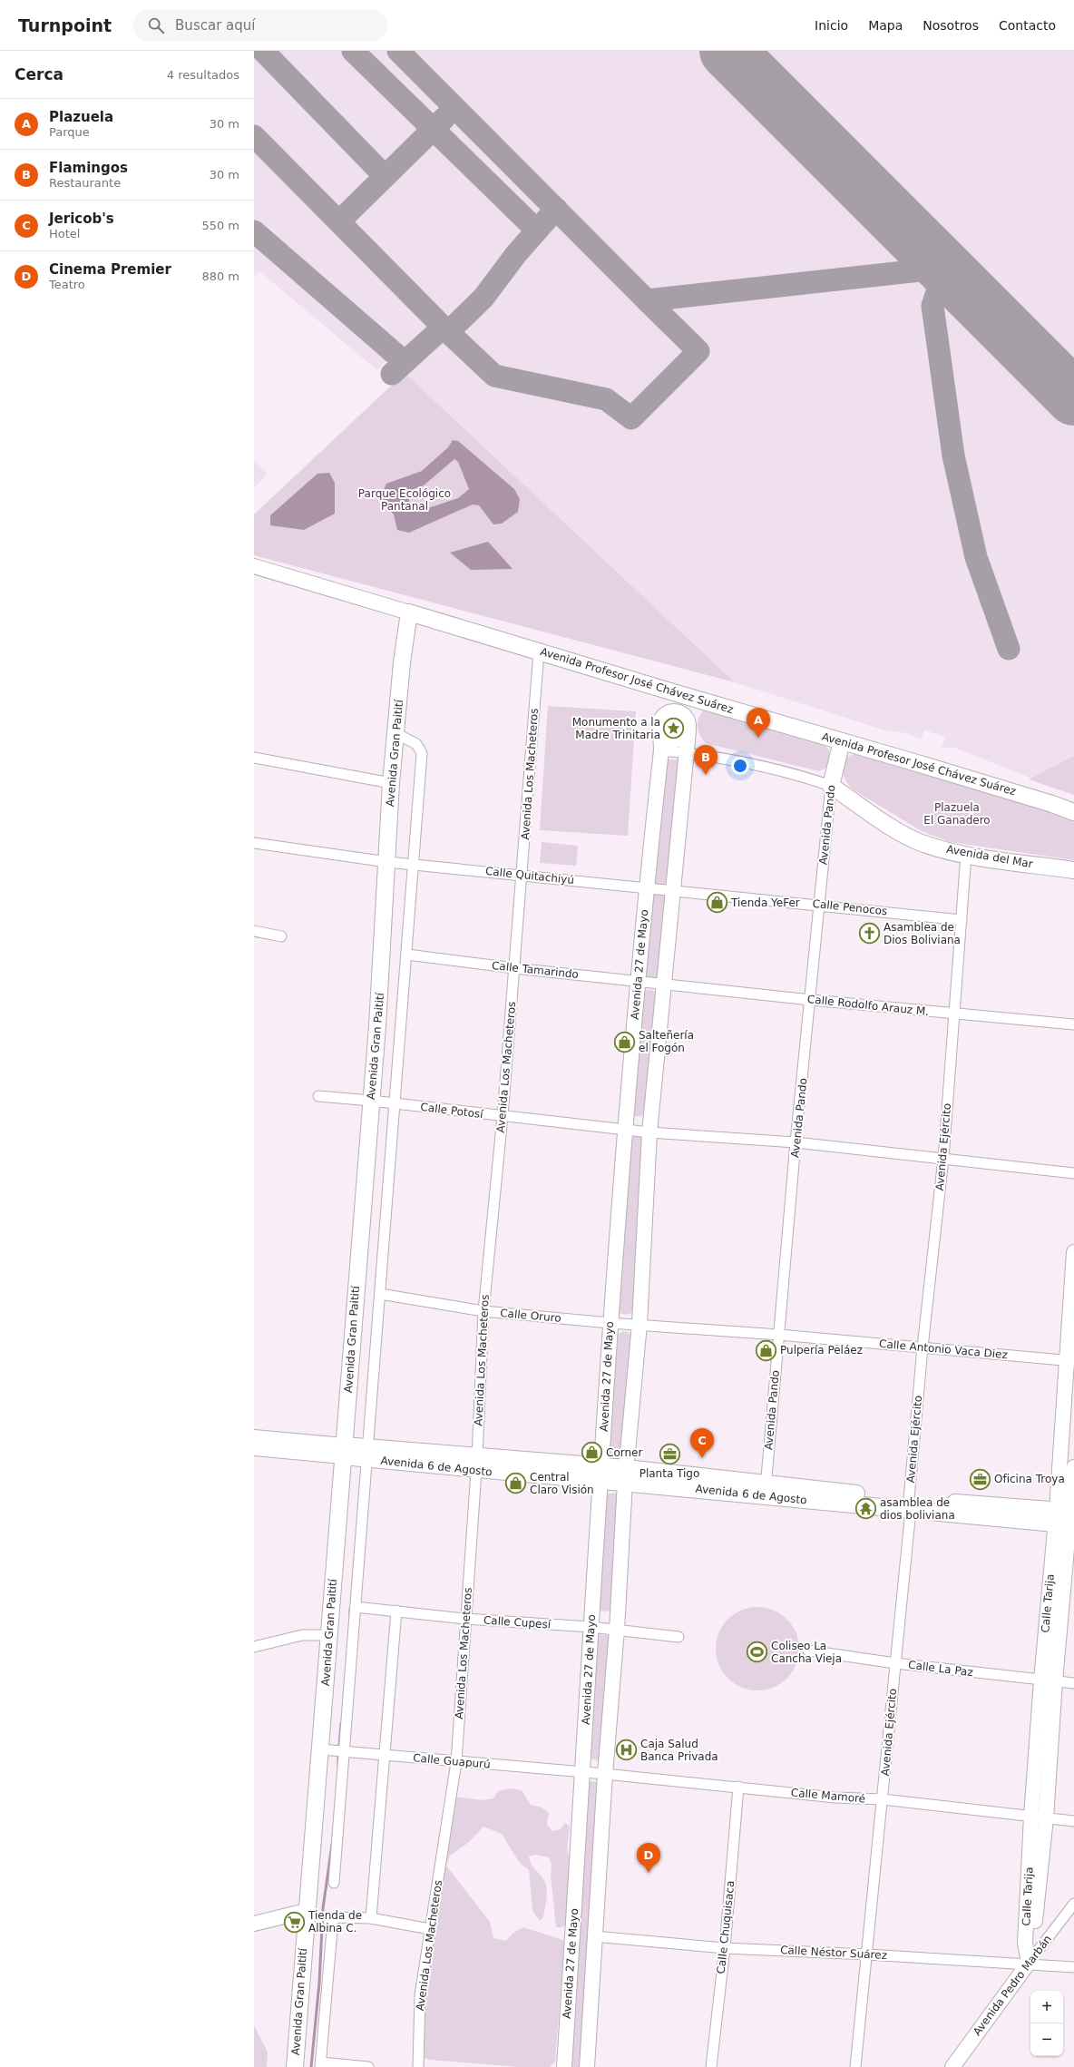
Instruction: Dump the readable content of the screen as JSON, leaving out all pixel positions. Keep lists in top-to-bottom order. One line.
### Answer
{"streets":{"main road":["Avenida Profesor José Chávez Suárez","Avenida Gran Paitití","Avenida Pando","Avenida del Mar","Avenida 27 de Mayo","Avenida 6 de Agosto","Calle Tarija","Avenida Pedro Marbán"],"street":["Avenida Los Macheteros","Calle Quitachiyú","Calle Penocos","Calle Tamarindo","Calle Rodolfo Arauz M.","Calle Potosí","Avenida Ejército","Calle Oruro","Calle Antonio Vaca Diez","Calle Cupesí","Calle La Paz","Calle Guapurú","Calle Mamoré","Calle Chuquisaca","Calle Néstor Suárez"]},"crossings":[["Avenida Profesor José Chávez Suárez","Avenida Gran Paitití"],["Avenida Profesor José Chávez Suárez","Avenida Los Macheteros"],["Avenida Profesor José Chávez Suárez","Avenida Pando"],["Avenida Gran Paitití","Calle Quitachiyú"],["Avenida Gran Paitití","Calle Potosí"],["Avenida Gran Paitití","Avenida 6 de Agosto"],["Avenida Gran Paitití","Calle Guapurú"],["Avenida Los Macheteros","Calle Quitachiyú"],["Avenida Los Macheteros","Calle Tamarindo"],["Avenida Los Macheteros","Calle Potosí"],["Avenida Los Macheteros","Calle Oruro"],["Avenida Los Macheteros","Avenida 6 de Agosto"],["Avenida Los Macheteros","Calle Cupesí"],["Avenida Los Macheteros","Calle Guapurú"],["Avenida Pando","Avenida del Mar"],["Avenida Pando","Calle Penocos"],["Avenida Pando","Calle Rodolfo Arauz M."],["Avenida Pando","Calle Potosí"],["Avenida Pando","Calle Antonio Vaca Diez"],["Avenida Pando","Avenida 6 de Agosto"],["Avenida del Mar","Avenida 27 de Mayo"],["Avenida del Mar","Avenida Ejército"],["Calle Quitachiyú","Calle Penocos"],["Calle Quitachiyú","Avenida 27 de Mayo"],["Calle Penocos","Avenida 27 de Mayo"],["Calle Penocos","Avenida Ejército"],["Avenida 27 de Mayo","Calle Tamarindo"],["Avenida 27 de Mayo","Calle Rodolfo Arauz M."],["Avenida 27 de Mayo","Calle Potosí"],["Avenida 27 de Mayo","Calle Oruro"],["Avenida 27 de Mayo","Calle Antonio Vaca Diez"],["Avenida 27 de Mayo","Avenida 6 de Agosto"],["Avenida 27 de Mayo","Calle Cupesí"],["Avenida 27 de Mayo","Calle Guapurú"],["Avenida 27 de Mayo","Calle Mamoré"],["Avenida 27 de Mayo","Calle Néstor Suárez"],["Calle Tamarindo","Calle Rodolfo Arauz M."],["Calle Rodolfo Arauz M.","Avenida Ejército"],["Calle Potosí","Avenida Ejército"],["Avenida Ejército","Calle Antonio Vaca Diez"],["Avenida Ejército","Avenida 6 de Agosto"],["Avenida Ejército","Calle La Paz"],["Avenida Ejército","Calle Mamoré"],["Avenida Ejército","Calle Néstor Suárez"],["Calle Oruro","Calle Antonio Vaca Diez"],["Calle Antonio Vaca Diez","Calle Tarija"],["Avenida 6 de Agosto","Calle Tarija"],["Calle Tarija","Calle La Paz"],["Calle Tarija","Calle Mamoré"],["Calle Tarija","Calle Néstor Suárez"],["Calle Tarija","Avenida Pedro Marbán"],["Calle Guapurú","Calle Mamoré"],["Calle Mamoré","Calle Chuquisaca"],["Calle Chuquisaca","Calle Néstor Suárez"],["Calle Néstor Suárez","Avenida Pedro Marbán"]],"parks":["Parque Ecológico Pantanal","Plazuela El Ganadero"],"places":{"place":["Monumento a la Madre Trinitaria"],"shop":["Tienda YeFer","Salteñería el Fogón","Pulpería Peláez","Corner","Central Claro Visión"],"church":["Asamblea de Dios Boliviana"],"office":["Planta Tigo","Oficina Troya"],"temple":["asamblea de dios boliviana"],"sports":["Coliseo La Cancha Vieja"],"hospital":["Caja Salud Banca Privada"],"supermarket":["Tienda de Albina C."]},"page":{"header":"Turnpoint","search":"Buscar aquí","nav":["Inicio","Mapa","Nosotros","Contacto"],"heading":["Cerca","4 resultados"],"list":[{"mark":"A","name":"Plazuela","note":"Parque","value":"30 m"},{"mark":"B","name":"Flamingos","note":"Restaurante","value":"30 m"},{"mark":"C","name":"Jericob's","note":"Hotel","value":"550 m"},{"mark":"D","name":"Cinema Premier","note":"Teatro","value":"880 m"}],"pins":["A","B","C","D"],"map_buttons":["+","−"]}}
